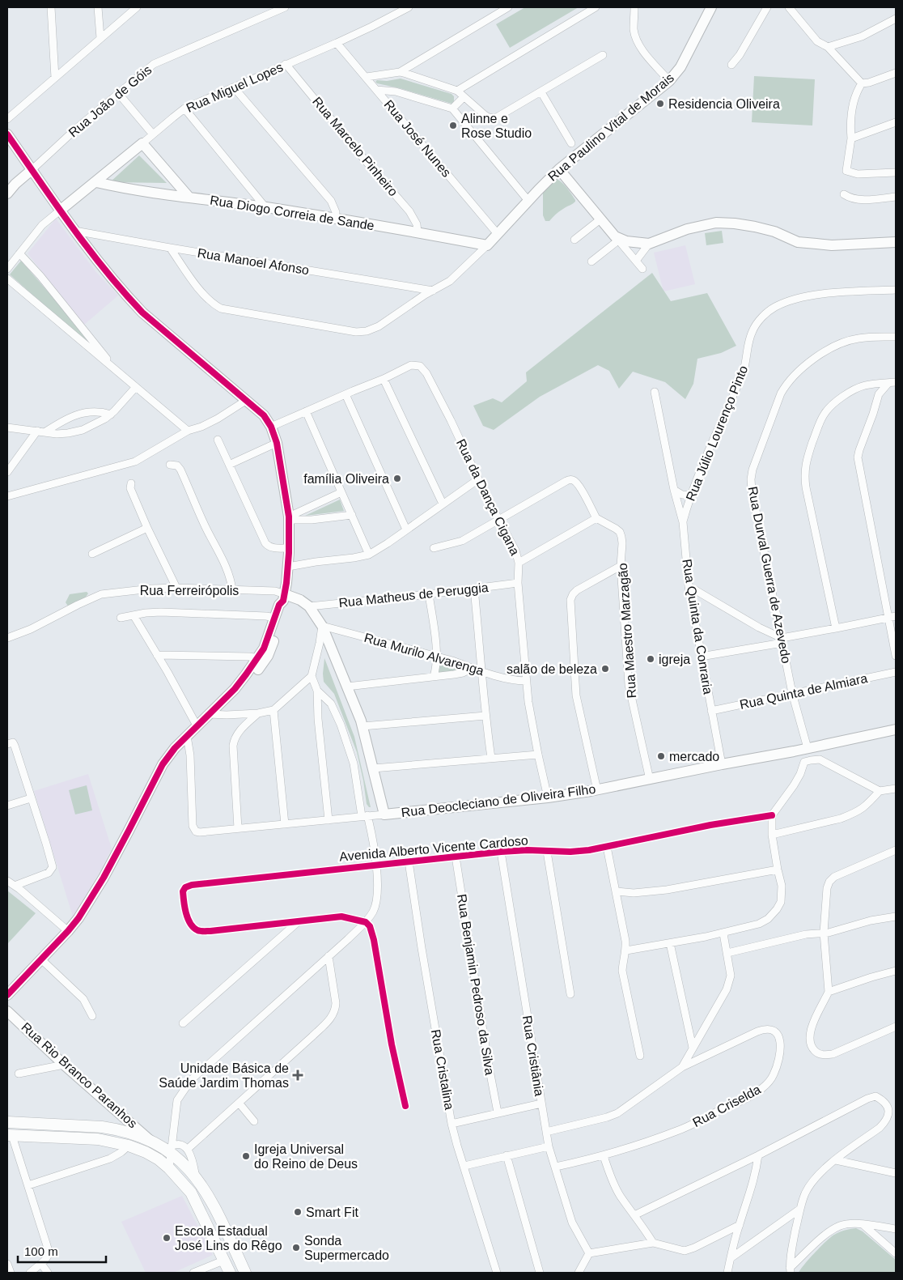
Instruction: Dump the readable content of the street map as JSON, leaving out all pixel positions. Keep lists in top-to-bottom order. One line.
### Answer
{"streets":{"street":["Rua Miguel Lopes","Rua João de Góis","Rua Paulino Vital de Morais","Rua José Nunes","Rua Marcelo Pinheiro","Rua Diogo Correia de Sande","Rua Manoel Afonso","Rua Júlio Lourenço Pinto","Rua da Dança Cigana","Rua Durval Guerra de Azevedo","Rua Ferreirópolis","Rua Matheus de Peruggia","Rua Quinta da Conraria","Rua Maestro Marzagão","Rua Murilo Alvarenga","Rua Quinta de Almiara","Rua Deocleciano de Oliveira Filho","Avenida Alberto Vicente Cardoso","Rua Benjamin Pedroso da Silva","Rua Cristiânia","Rua Cristalina","Rua Rio Branco Paranhos","Rua Criselda"]},"crossings":[["Rua Miguel Lopes","Rua José Nunes"],["Rua Miguel Lopes","Rua Marcelo Pinheiro"],["Rua Miguel Lopes","Rua Diogo Correia de Sande"],["Rua Paulino Vital de Morais","Rua José Nunes"],["Rua Paulino Vital de Morais","Rua Diogo Correia de Sande"],["Rua Marcelo Pinheiro","Rua Diogo Correia de Sande"],["Rua Júlio Lourenço Pinto","Rua Quinta da Conraria"],["Rua da Dança Cigana","Rua Matheus de Peruggia"],["Rua da Dança Cigana","Rua Murilo Alvarenga"],["Rua da Dança Cigana","Rua Deocleciano de Oliveira Filho"],["Rua Durval Guerra de Azevedo","Rua Quinta de Almiara"],["Rua Durval Guerra de Azevedo","Rua Deocleciano de Oliveira Filho"],["Rua Quinta da Conraria","Rua Quinta de Almiara"],["Rua Quinta da Conraria","Rua Deocleciano de Oliveira Filho"],["Rua Maestro Marzagão","Rua Deocleciano de Oliveira Filho"],["Avenida Alberto Vicente Cardoso","Rua Benjamin Pedroso da Silva"],["Avenida Alberto Vicente Cardoso","Rua Cristiânia"],["Avenida Alberto Vicente Cardoso","Rua Cristalina"],["Rua Cristiânia","Rua Criselda"]],"places":{"other":["Residencia Oliveira","Alinne e Rose Studio","família Oliveira","igreja","salão de beleza","mercado","Igreja Universal do Reino de Deus","Smart Fit","Escola Estadual José Lins do Rêgo","Sonda Supermercado"],"health":["Unidade Básica de Saúde Jardim Thomas"]},"scale_bar":"100 m"}
